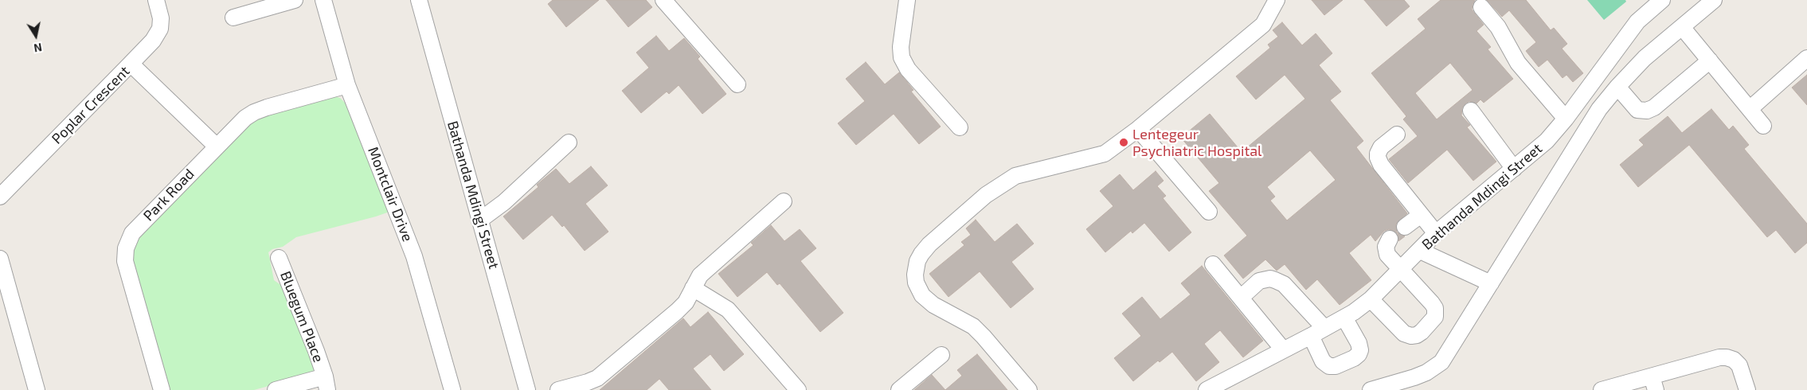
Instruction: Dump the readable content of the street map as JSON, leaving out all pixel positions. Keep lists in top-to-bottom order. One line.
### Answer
{"streets":{"street":["Poplar Crescent","Montclair Drive","Park Road","Bathanda Mdingi Street","Bluegum Place"]},"crossings":[["Poplar Crescent","Park Road"],["Montclair Drive","Park Road"]],"places":["Lentegeur Psychiatric Hospital"],"north":"bottom"}
